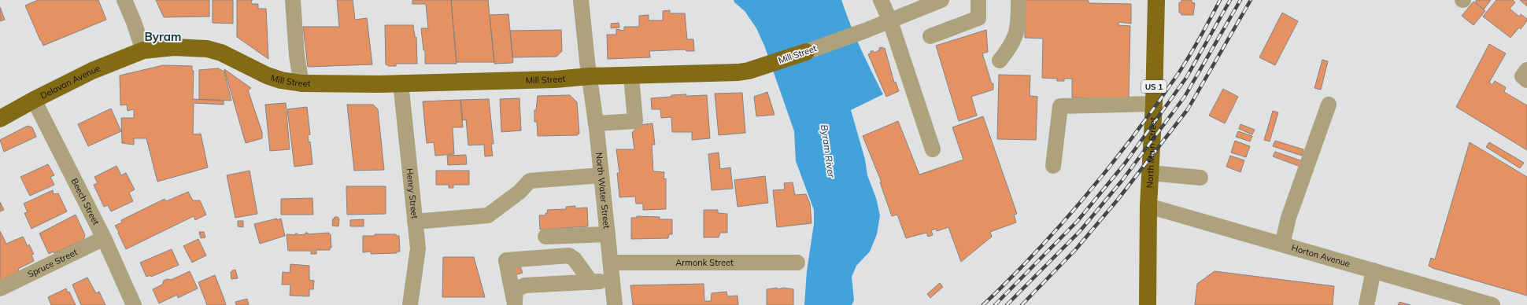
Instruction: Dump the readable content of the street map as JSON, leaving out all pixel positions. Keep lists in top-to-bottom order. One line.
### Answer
{"streets":{"main road":["Mill Street","Delavan Avenue","US 1","North Main Street"],"street":["North Water Street","Henry Street","Beech Street","Horton Avenue","Armonk Street","Spruce Street"]},"crossings":[["Mill Street","Delavan Avenue"],["Mill Street","North Water Street"],["Mill Street","Henry Street"],["Delavan Avenue","Beech Street"],["North Main Street","Horton Avenue"],["North Water Street","Armonk Street"],["Beech Street","Spruce Street"]],"districts":["Byram"],"water":["Byram River"]}
